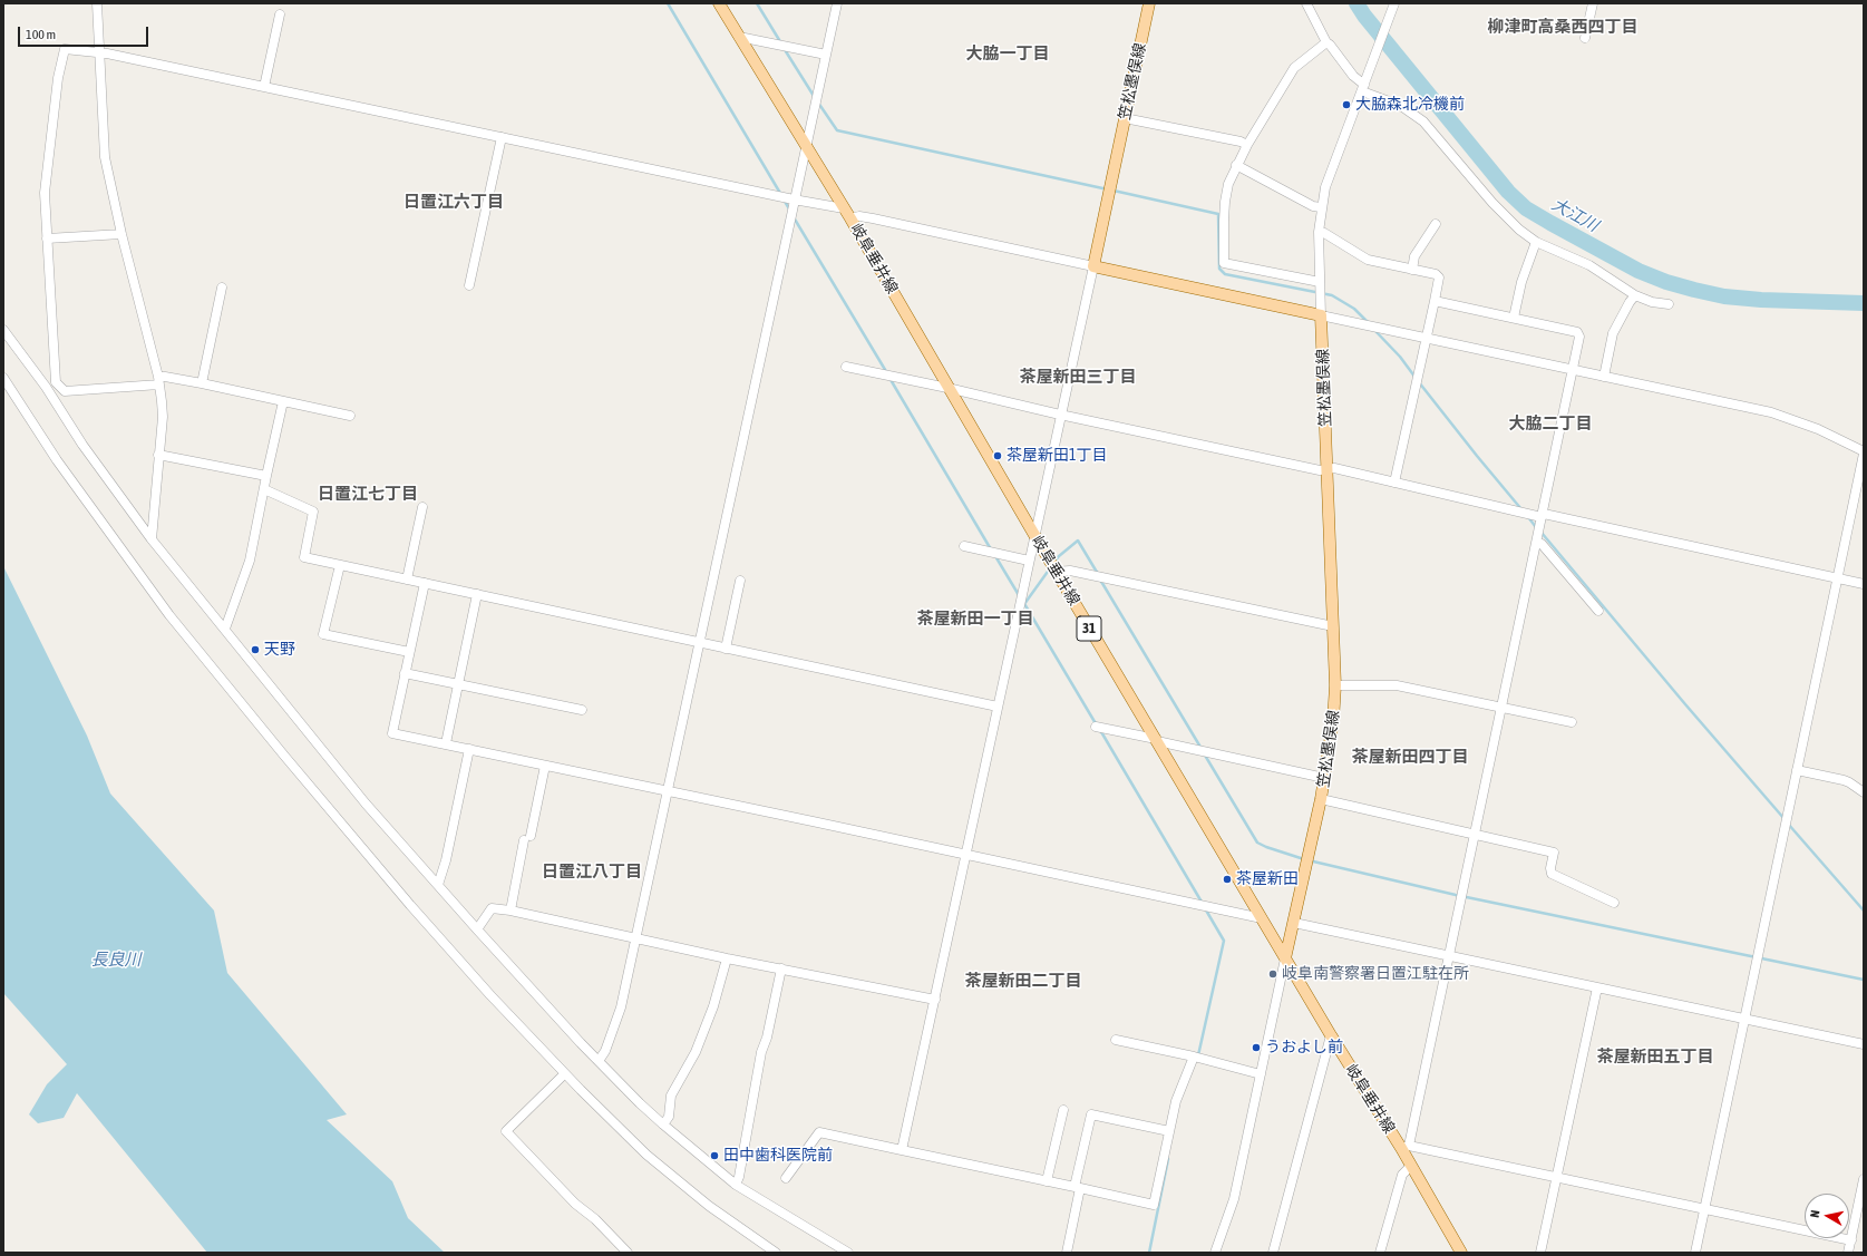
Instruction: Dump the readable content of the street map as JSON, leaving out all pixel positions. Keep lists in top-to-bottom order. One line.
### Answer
{"streets":{"main road":["笠松墨俣線","岐阜垂井線","31"]},"crossings":[["笠松墨俣線","岐阜垂井線"]],"districts":["柳津町高桑西四丁目","大脇一丁目","日置江六丁目","茶屋新田三丁目","大脇二丁目","日置江七丁目","茶屋新田一丁目","茶屋新田四丁目","日置江八丁目","茶屋新田二丁目","茶屋新田五丁目"],"water":["大江川","長良川"],"places":["大脇森北冷機前","茶屋新田1丁目","天野","茶屋新田","岐阜南警察署日置江駐在所","うおよし前","田中歯科医院前"],"scale_bar":"100 m","north":"left"}
